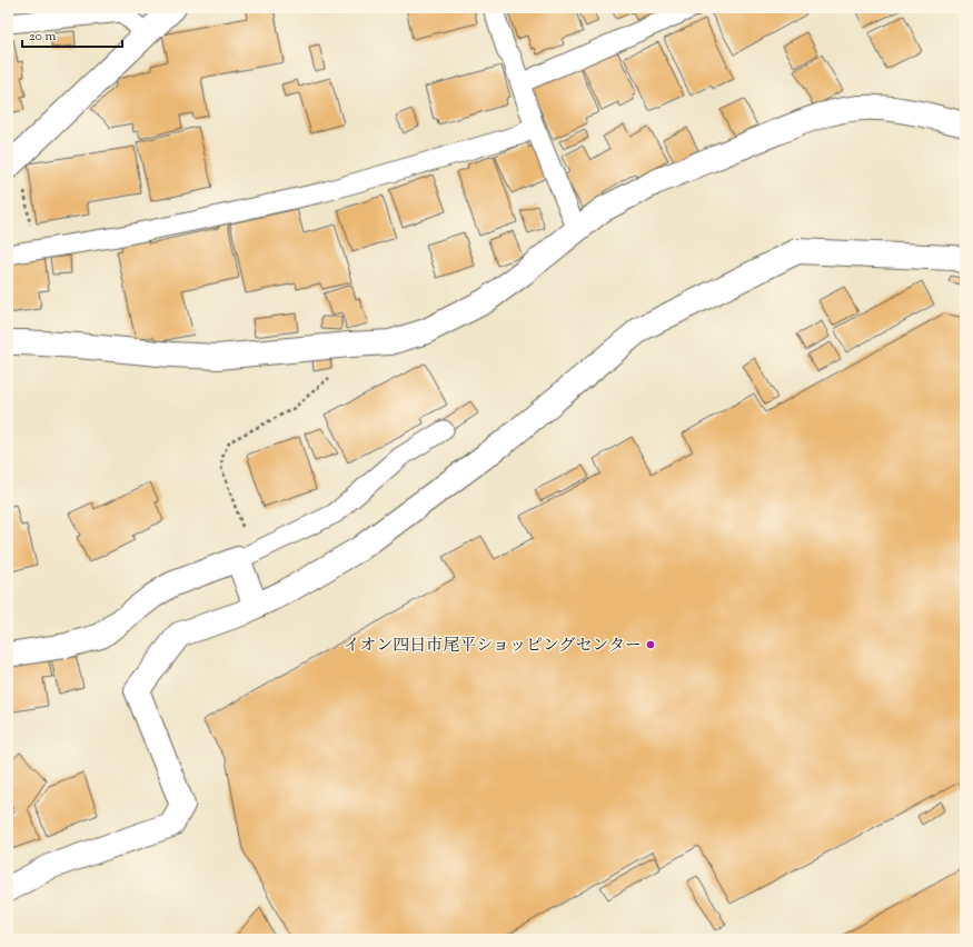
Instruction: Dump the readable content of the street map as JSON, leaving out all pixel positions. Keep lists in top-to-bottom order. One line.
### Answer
{"places":["イオン四日市尾平ショッピングセンター"],"scale_bar":"20 m"}
